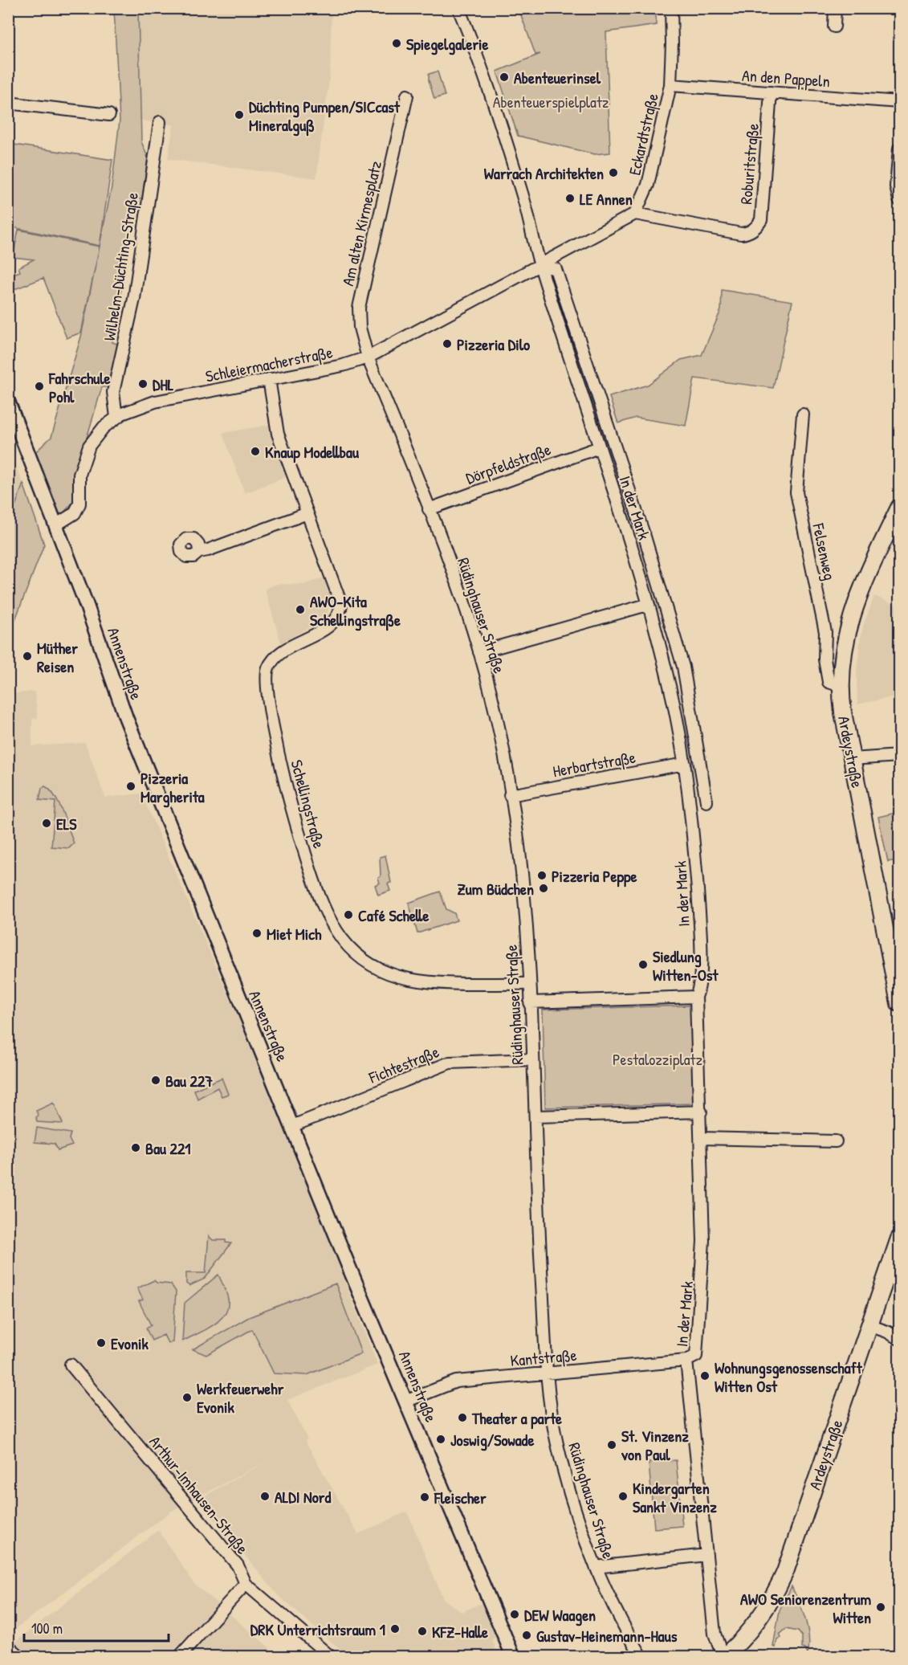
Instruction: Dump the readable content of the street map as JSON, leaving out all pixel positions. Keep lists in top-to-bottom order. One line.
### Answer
{"streets":{"main road":["Ardeystraße"],"street":["An den Pappeln","Eckardtstraße","Roburitstraße","Am alten Kirmesplatz","Wilhelm-Düchting-Straße","Schleiermacherstraße","Dörpfeldstraße","In der Mark","Felsenweg","Rüdinghauser Straße","Annenstraße","Herbartstraße","Schellingstraße","Fichtestraße","Kantstraße","Arthur-Imhausen-Straße"]},"crossings":[["An den Pappeln","Eckardtstraße"],["An den Pappeln","Roburitstraße"],["Eckardtstraße","Roburitstraße"],["Am alten Kirmesplatz","Schleiermacherstraße"],["Am alten Kirmesplatz","Rüdinghauser Straße"],["Wilhelm-Düchting-Straße","Schleiermacherstraße"],["Schleiermacherstraße","In der Mark"],["Schleiermacherstraße","Rüdinghauser Straße"],["Schleiermacherstraße","Annenstraße"],["Schleiermacherstraße","Schellingstraße"],["Dörpfeldstraße","In der Mark"],["Dörpfeldstraße","Rüdinghauser Straße"],["In der Mark","Ardeystraße"],["In der Mark","Herbartstraße"],["In der Mark","Kantstraße"],["Felsenweg","Ardeystraße"],["Rüdinghauser Straße","Herbartstraße"],["Rüdinghauser Straße","Schellingstraße"],["Rüdinghauser Straße","Fichtestraße"],["Rüdinghauser Straße","Kantstraße"],["Annenstraße","Fichtestraße"],["Annenstraße","Kantstraße"]],"parks":["Abenteuerspielplatz","Pestalozziplatz"],"places":["Spiegelgalerie","Abenteuerinsel","Düchting Pumpen/SICcast Mineralguß","Warrach Architekten","LE Annen","Pizzeria Dilo","DHL","Fahrschule Pohl","Knaup Modellbau","AWO-Kita Schellingstraße","Müther Reisen","Pizzeria Margherita","ELS","Pizzeria Peppe","Zum Büdchen","Café Schelle","Miet Mich","Siedlung Witten-Ost","Bau 227","Bau 221","Evonik","Wohnungsgenossenschaft Witten Ost","Werkfeuerwehr Evonik","Theater a parte","Joswig/Sowade","St. Vinzenz von Paul","ALDI Nord","Kindergarten Sankt Vinzenz","Fleischer","AWO Seniorenzentrum Witten","DEW Waagen","DRK Unterrichtsraum 1","KFZ-Halle","Gustav-Heinemann-Haus"],"scale_bar":"100 m"}
